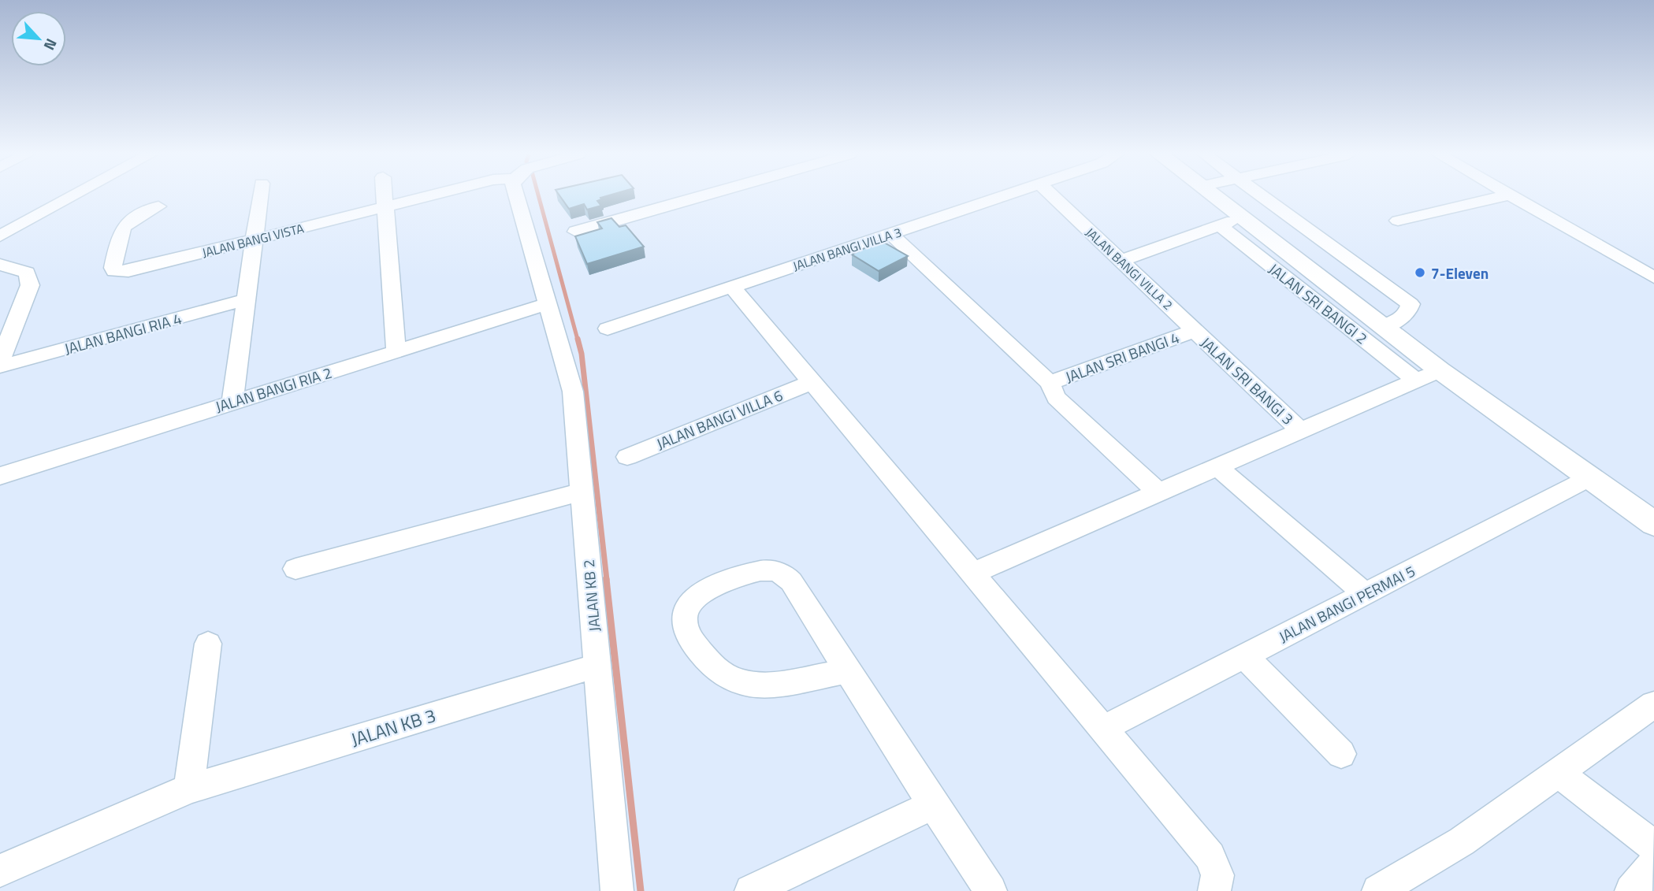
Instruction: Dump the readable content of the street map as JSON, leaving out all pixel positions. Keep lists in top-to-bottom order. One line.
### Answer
{"streets":{"street":["JALAN BANGI VISTA","JALAN BANGI VILLA 3","JALAN BANGI VILLA 2","JALAN SRI BANGI 2","JALAN BANGI RIA 4","JALAN SRI BANGI 4","JALAN SRI BANGI 3","JALAN BANGI RIA 2","JALAN BANGI VILLA 6","JALAN KB 2","JALAN BANGI PERMAI 5","JALAN KB 3"]},"crossings":[["JALAN BANGI VILLA 2","JALAN SRI BANGI 4"],["JALAN BANGI VILLA 2","JALAN SRI BANGI 3"],["JALAN SRI BANGI 4","JALAN SRI BANGI 3"],["JALAN BANGI RIA 2","JALAN KB 2"],["JALAN KB 2","JALAN KB 3"]],"places":["7-Eleven"],"north":"bottom right"}
